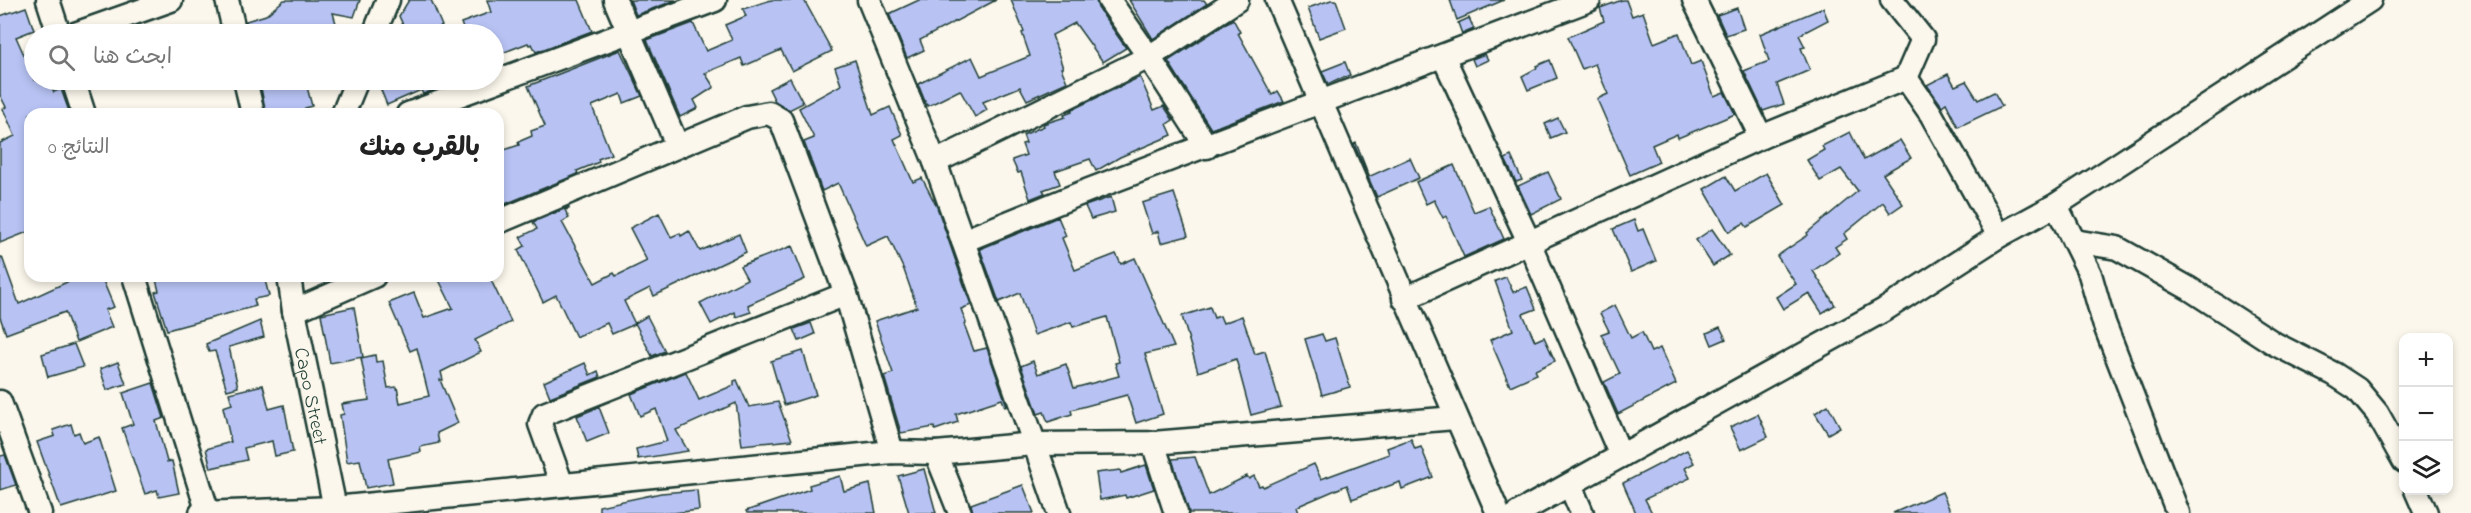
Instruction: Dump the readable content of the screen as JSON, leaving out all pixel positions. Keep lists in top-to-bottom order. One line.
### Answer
{"streets":{"street":["Capo Street"]},"page":{"search":"ابحث هنا","heading":["بالقرب منك","النتائج: 0"],"map_buttons":["+","−"]}}
